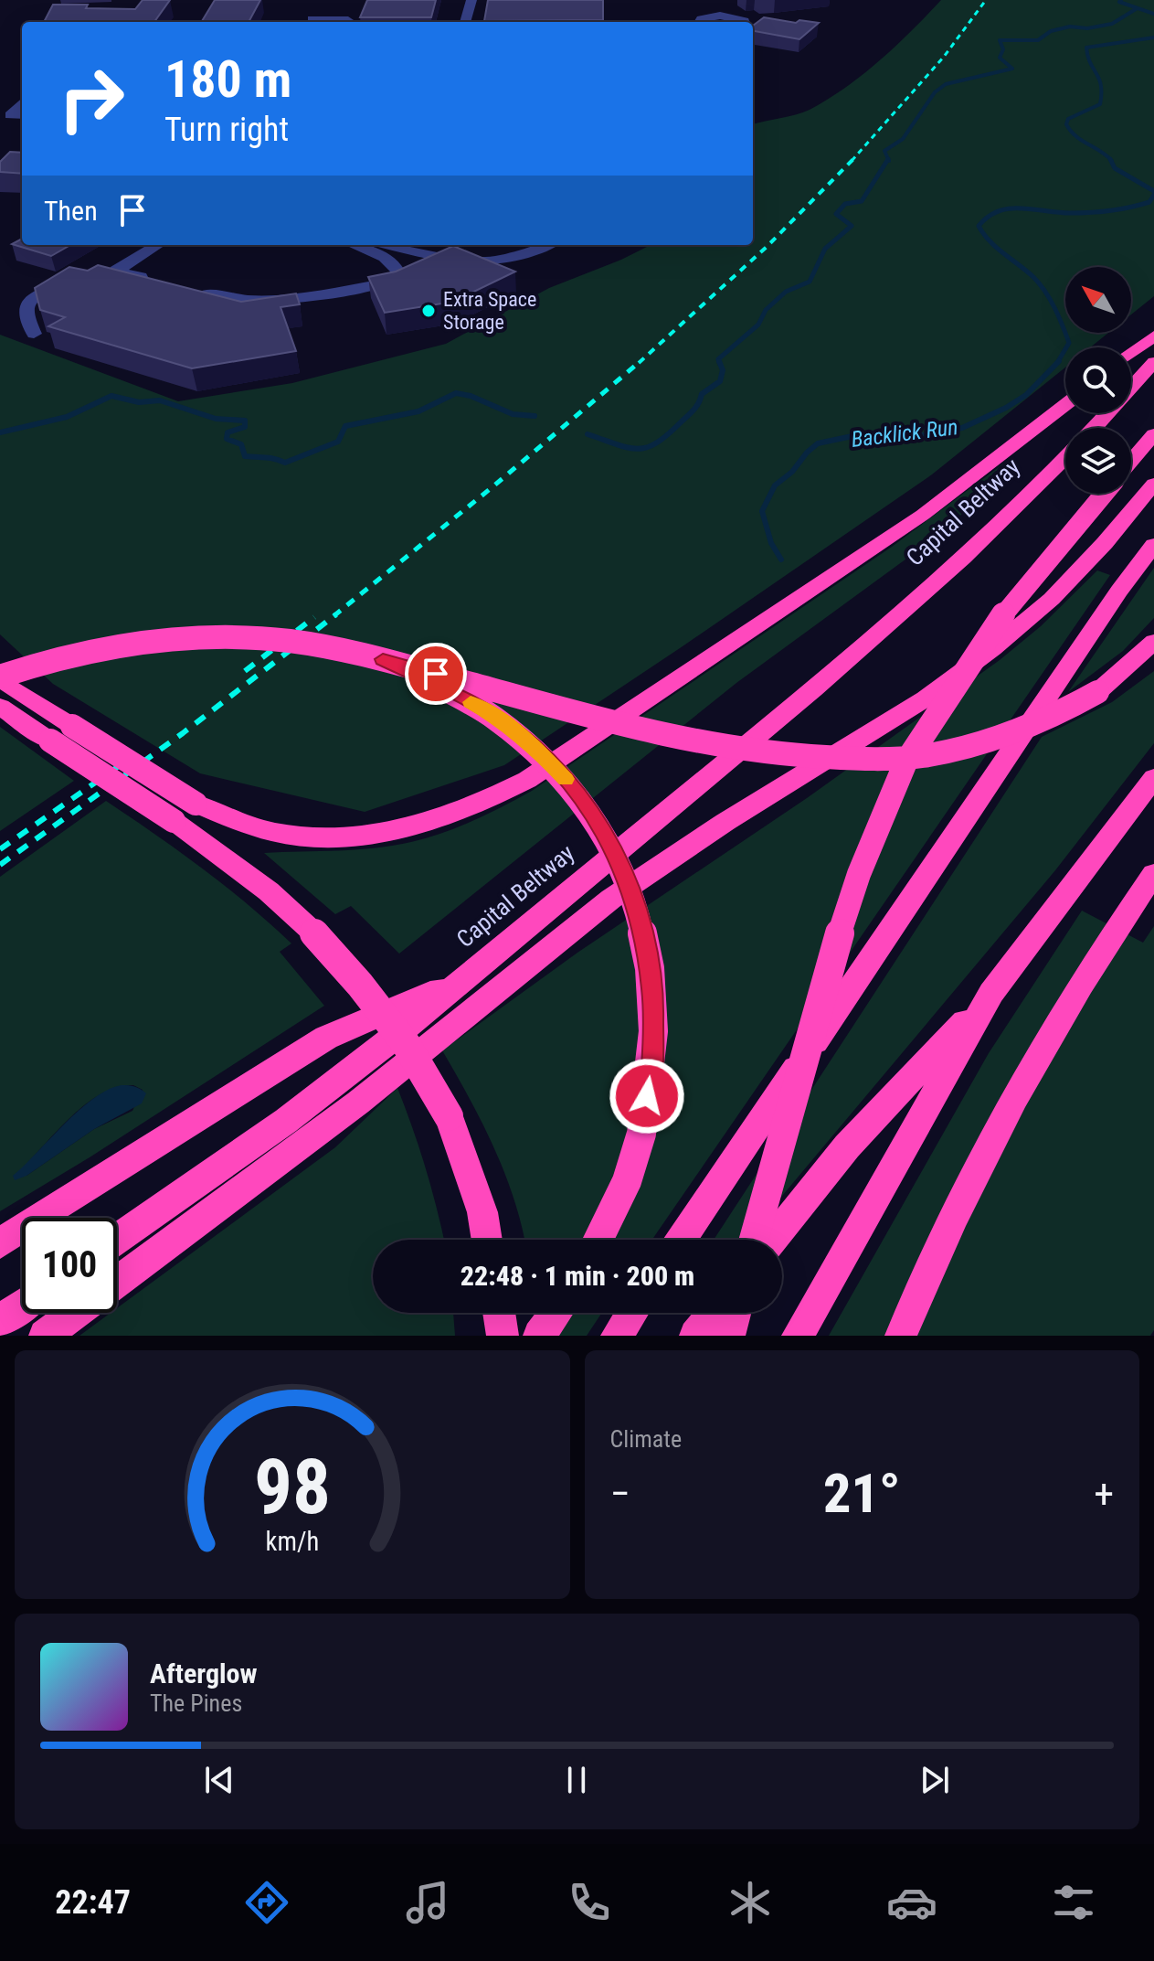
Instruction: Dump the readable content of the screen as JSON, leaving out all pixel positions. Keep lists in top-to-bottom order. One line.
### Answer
{"streets":{"highway":["Capital Beltway"]},"water":["Backlick Run"],"places":["Extra Space Storage"],"north":"top left","page":{"turn":["180 m","Turn right"],"then":"Then","limit":"100","trip":"22:48 · 1 min · 200 m","tile":"Climate","heat":["−","21°","+"],"song":["Afterglow","The Pines"],"tabs":"22:47","gauge":["98","km/h"]}}
